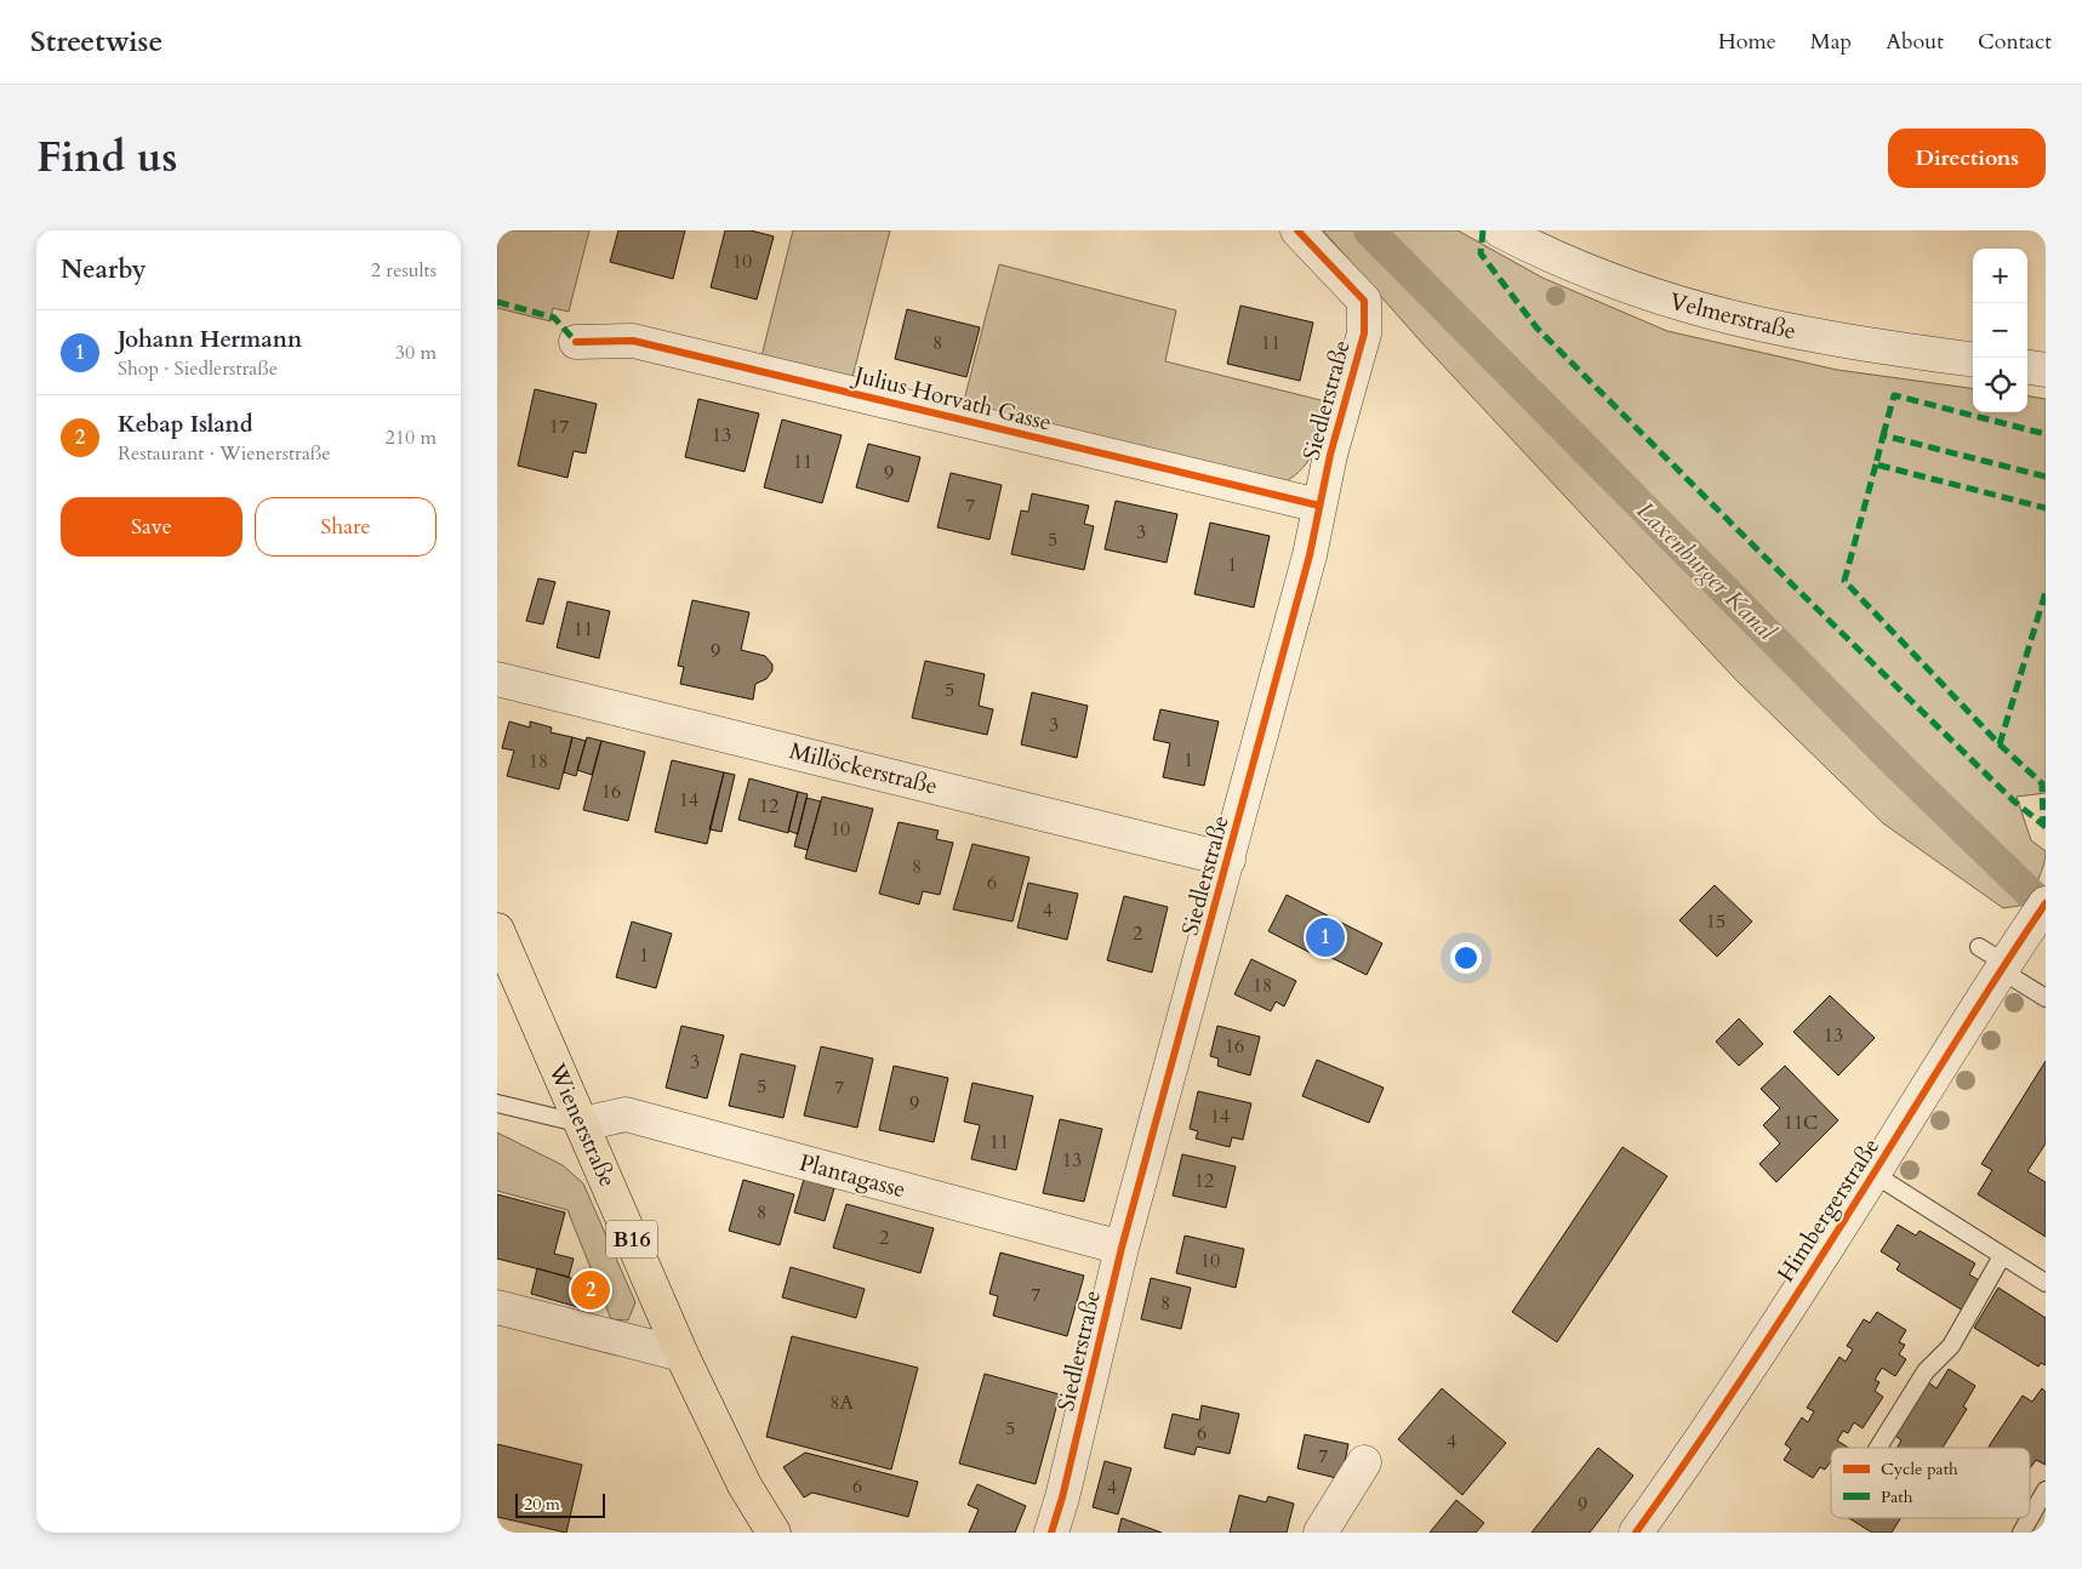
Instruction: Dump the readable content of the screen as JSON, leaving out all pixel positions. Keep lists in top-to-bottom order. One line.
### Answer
{"streets":{"main road":["Wienerstraße","B16"],"street":["Velmerstraße","Julius Horvath Gasse","Siedlerstraße","Millöckerstraße","Plantagasse","Himbergerstraße"]},"crossings":[["Julius Horvath Gasse","Siedlerstraße"],["Siedlerstraße","Millöckerstraße"],["Siedlerstraße","Plantagasse"],["Wienerstraße","Plantagasse"]],"water":["Laxenburger Kanal"],"house_numbers":["10","8","11","17","13","11","9","7","3","5","1","11","9","5","3","1","18","16","14","12","10","8","6","4","15","2","1","18","13","16","3","5","7","9","14","11C","11","13","12","8","2","10","7","8","8A","5","6","4","7","6","4","9"],"legend":["Cycle path","Path"],"scale_bar":"20 m","page":{"header":"Streetwise","nav":["Home","Map","About","Contact"],"title":"Find us","buttons":["Directions",["Save","Share"]],"heading":["Nearby","2 results"],"map_buttons":["+","−"],"list":[{"mark":"1","name":"Johann Hermann","note":"Shop · Siedlerstraße","value":"30 m"},{"mark":"2","name":"Kebap Island","note":"Restaurant · Wienerstraße","value":"210 m"}],"pins":["1","2"],"scale":"20 m"}}
